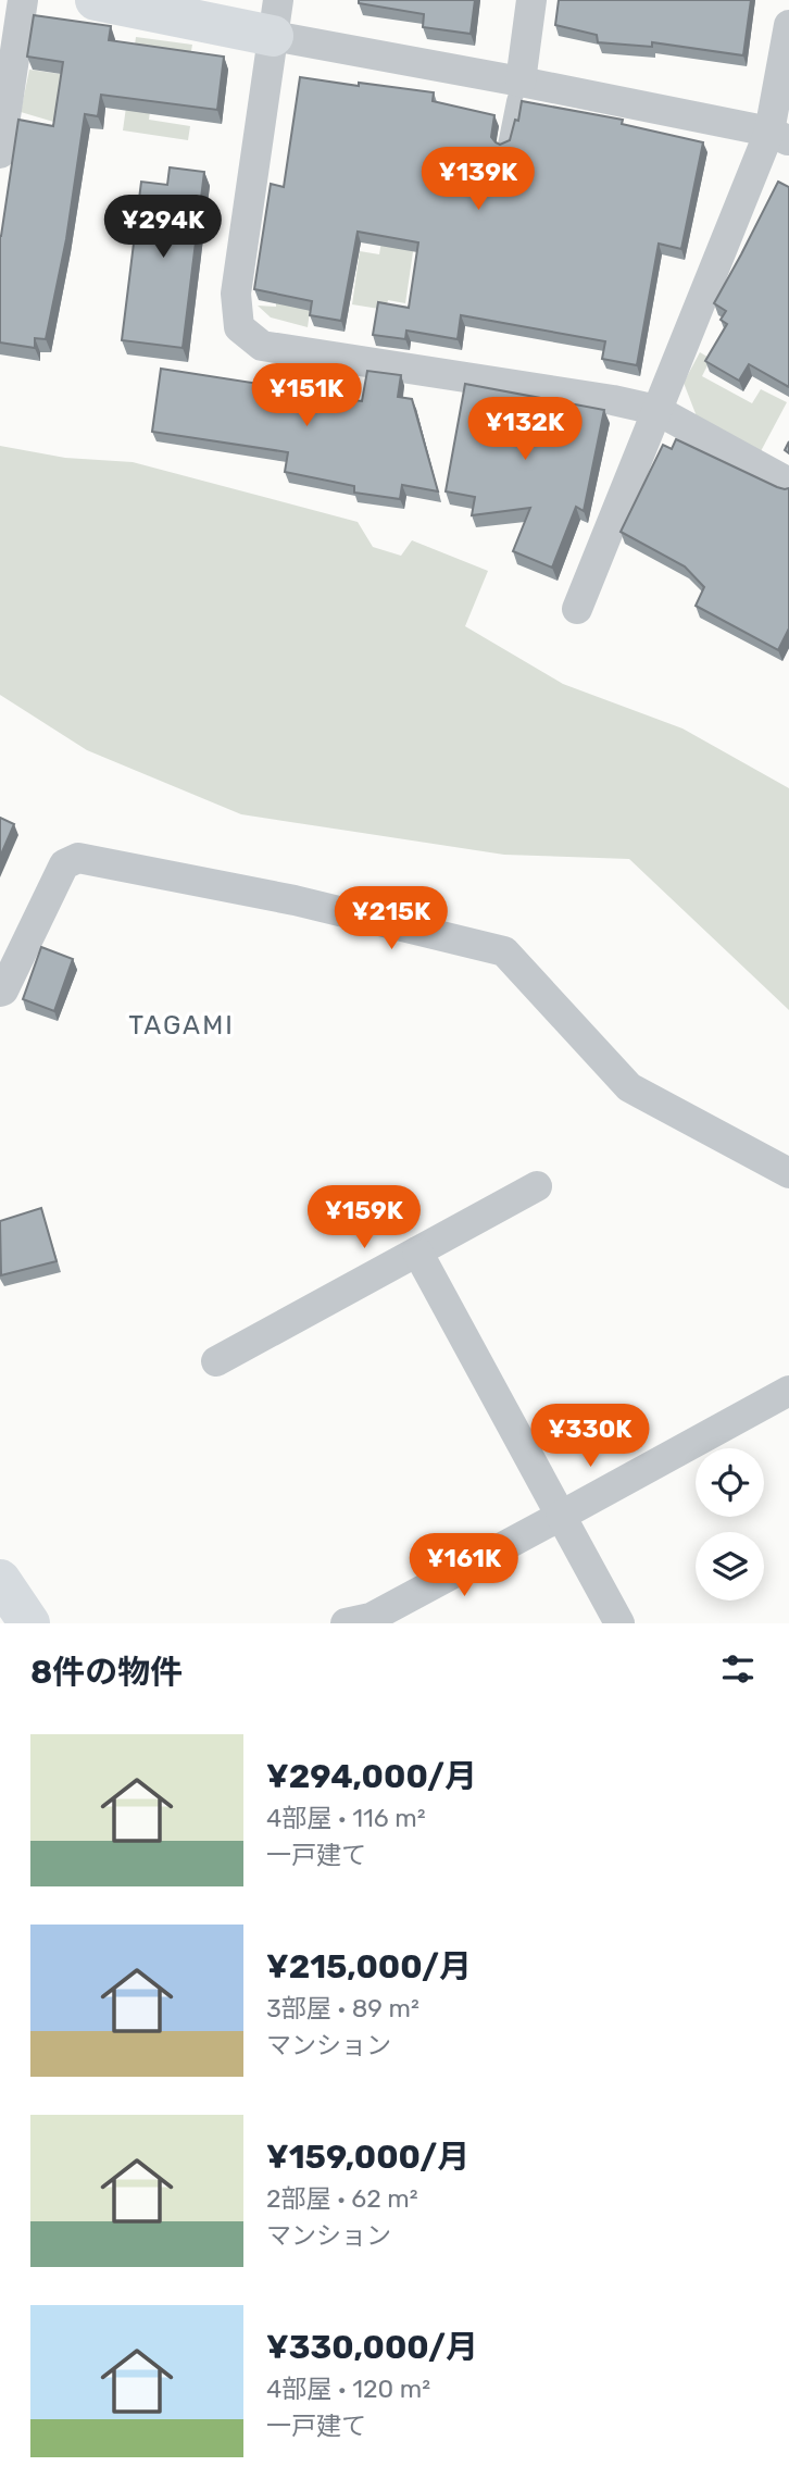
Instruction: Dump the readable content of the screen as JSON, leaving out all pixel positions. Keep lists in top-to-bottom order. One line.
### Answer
{"districts":["TAGAMI"],"page":{"price":["¥139K","¥294K","¥151K","¥132K","¥215K","¥159K","¥330K","¥161K"],"heading":"8件の物件","list":[{"name":"¥294,000/月","note":"4部屋 · 116 m² · 一戸建て"},{"name":"¥215,000/月","note":"3部屋 · 89 m² · マンション"},{"name":"¥159,000/月","note":"2部屋 · 62 m² · マンション"},{"name":"¥330,000/月","note":"4部屋 · 120 m² · 一戸建て"}]}}
